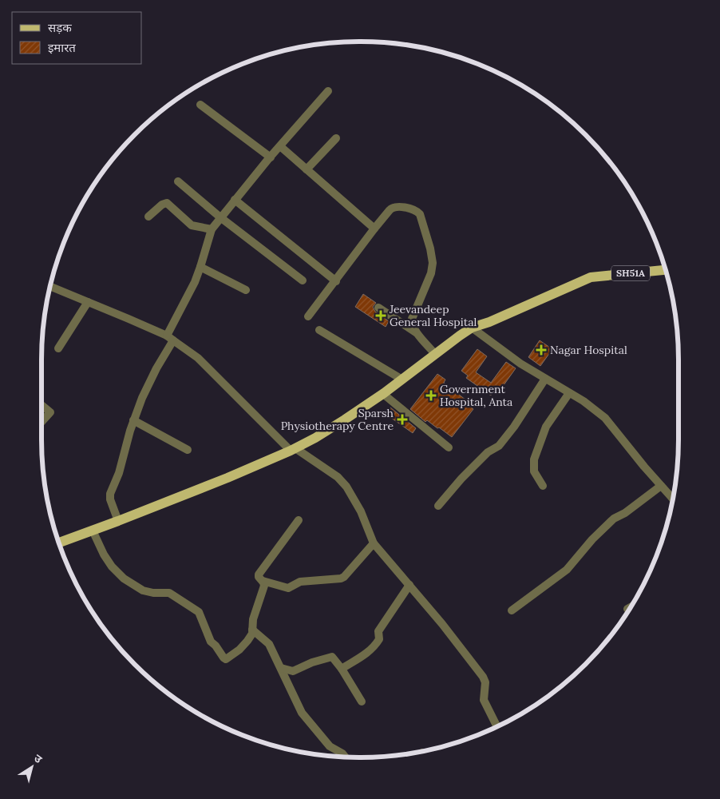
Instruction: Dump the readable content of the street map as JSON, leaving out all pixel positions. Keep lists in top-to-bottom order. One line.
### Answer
{"streets":{"main road":["SH51A"]},"places":{"health":["Jeevandeep General Hospital","Nagar Hospital","Government Hospital, Anta","Sparsh Physiotherapy Centre"]},"legend":["सड़क","इमारत"],"north":"top right"}
